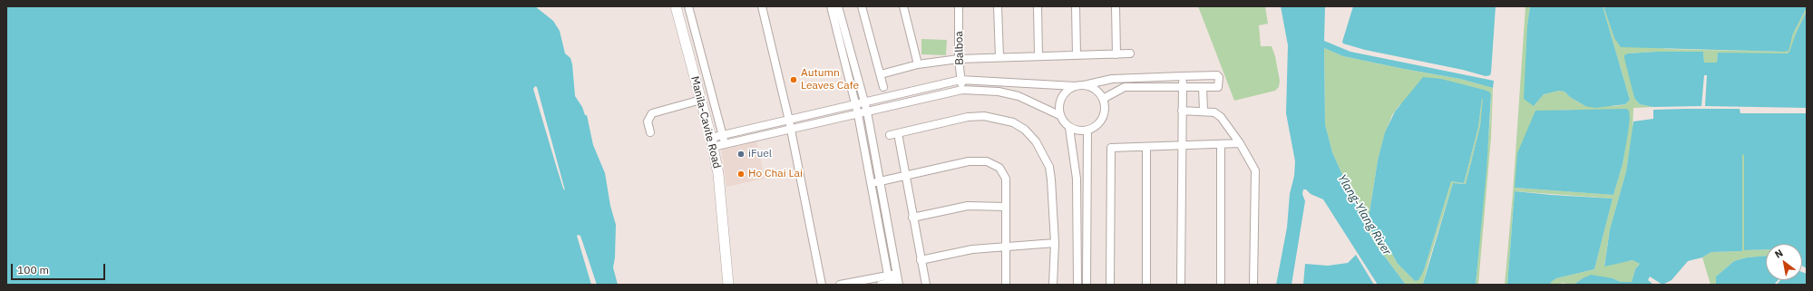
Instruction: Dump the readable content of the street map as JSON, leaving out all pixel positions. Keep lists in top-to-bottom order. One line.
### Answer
{"streets":{"main road":["Manila-Cavite Road"],"street":["Balboa"]},"water":["Ylang-Ylang River"],"places":["Autumn Leaves Cafe","iFuel","Ho Chai Lai"],"scale_bar":"100 m","north":"top left"}
